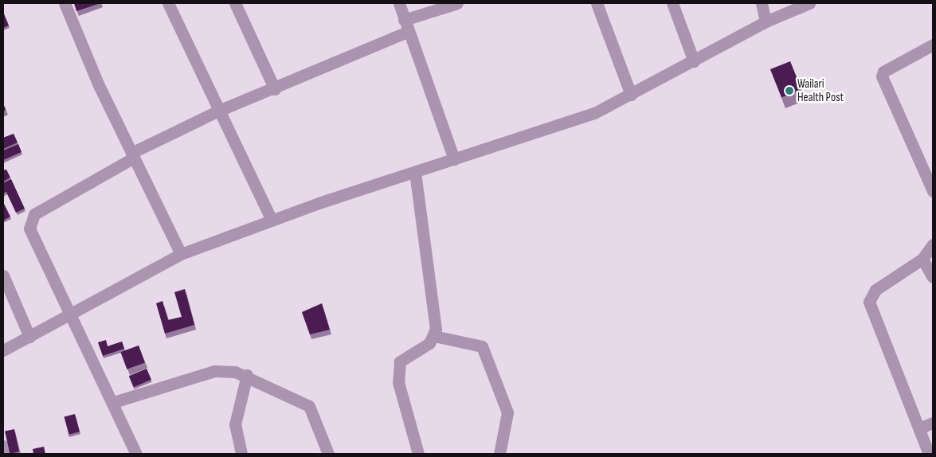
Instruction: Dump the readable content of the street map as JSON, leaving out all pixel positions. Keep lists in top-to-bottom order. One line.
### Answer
{"places":["Wailari Health Post"]}
